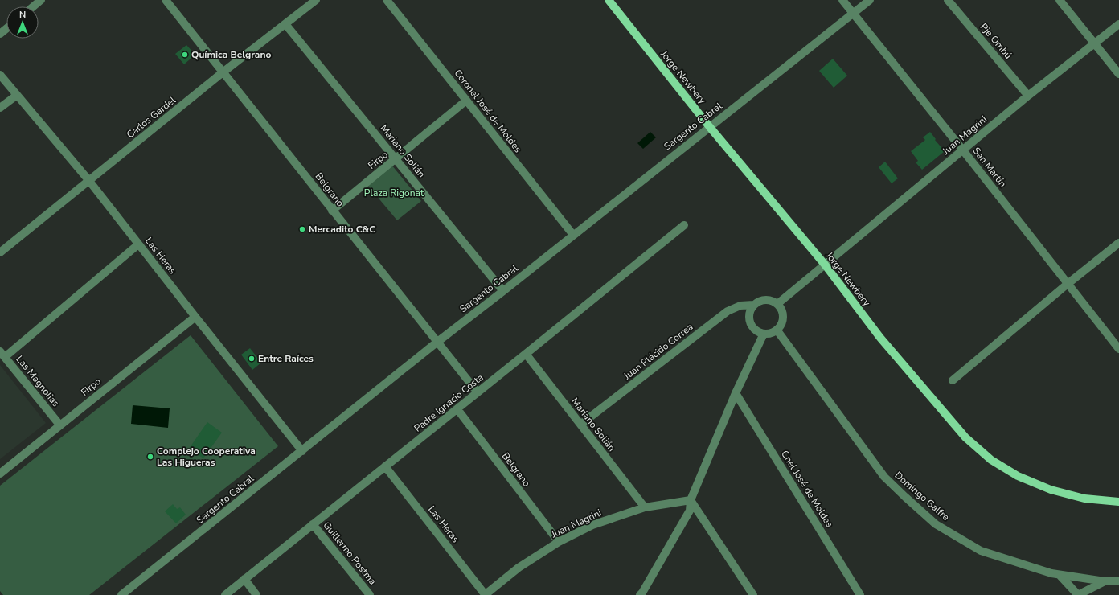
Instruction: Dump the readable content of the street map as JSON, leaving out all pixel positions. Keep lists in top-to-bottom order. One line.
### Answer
{"streets":{"main road":["Jorge Newbery"],"street":["Pje Ombú","Coronel José de Moldes","Carlos Gardel","Sargento Cabral","Juan Magrini","Mariano Solián","Firpo","San Martín","Belgrano","Las Heras","Juan Plácido Correa","Las Magnolias","Padre Ignacio Costa","Cnel José de Moldes","Domingo Galfre","Guillermo Postma"]},"crossings":[["Pje Ombú","Juan Magrini"],["Jorge Newbery","Sargento Cabral"],["Jorge Newbery","Juan Magrini"],["Coronel José de Moldes","Sargento Cabral"],["Coronel José de Moldes","Firpo"],["Carlos Gardel","Mariano Solián"],["Carlos Gardel","Belgrano"],["Carlos Gardel","Las Heras"],["Sargento Cabral","Mariano Solián"],["Sargento Cabral","San Martín"],["Sargento Cabral","Belgrano"],["Sargento Cabral","Las Heras"],["Juan Magrini","Mariano Solián"],["Juan Magrini","San Martín"],["Juan Magrini","Belgrano"],["Juan Magrini","Las Heras"],["Juan Magrini","Juan Plácido Correa"],["Juan Magrini","Domingo Galfre"],["Mariano Solián","Firpo"],["Mariano Solián","Juan Plácido Correa"],["Mariano Solián","Padre Ignacio Costa"],["Firpo","Belgrano"],["Firpo","Las Heras"],["Firpo","Las Magnolias"],["Belgrano","Padre Ignacio Costa"],["Las Heras","Padre Ignacio Costa"],["Juan Plácido Correa","Domingo Galfre"],["Padre Ignacio Costa","Guillermo Postma"]],"parks":["Plaza Rigonat"],"places":["Química Belgrano","Mercadito C&C","Entre Raíces","Complejo Cooperativa Las Higueras"],"north":"top"}
